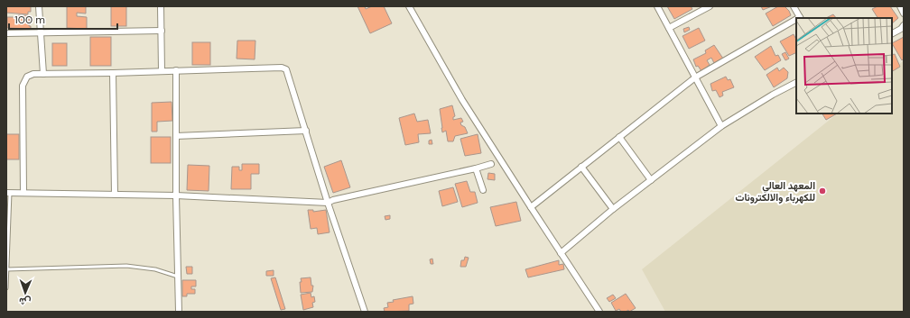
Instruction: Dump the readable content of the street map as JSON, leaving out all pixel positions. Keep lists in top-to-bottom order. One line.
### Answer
{"places":["المعهد العالي للكهرباء والالكترونات"],"scale_bar":"100 m","north":"bottom"}
